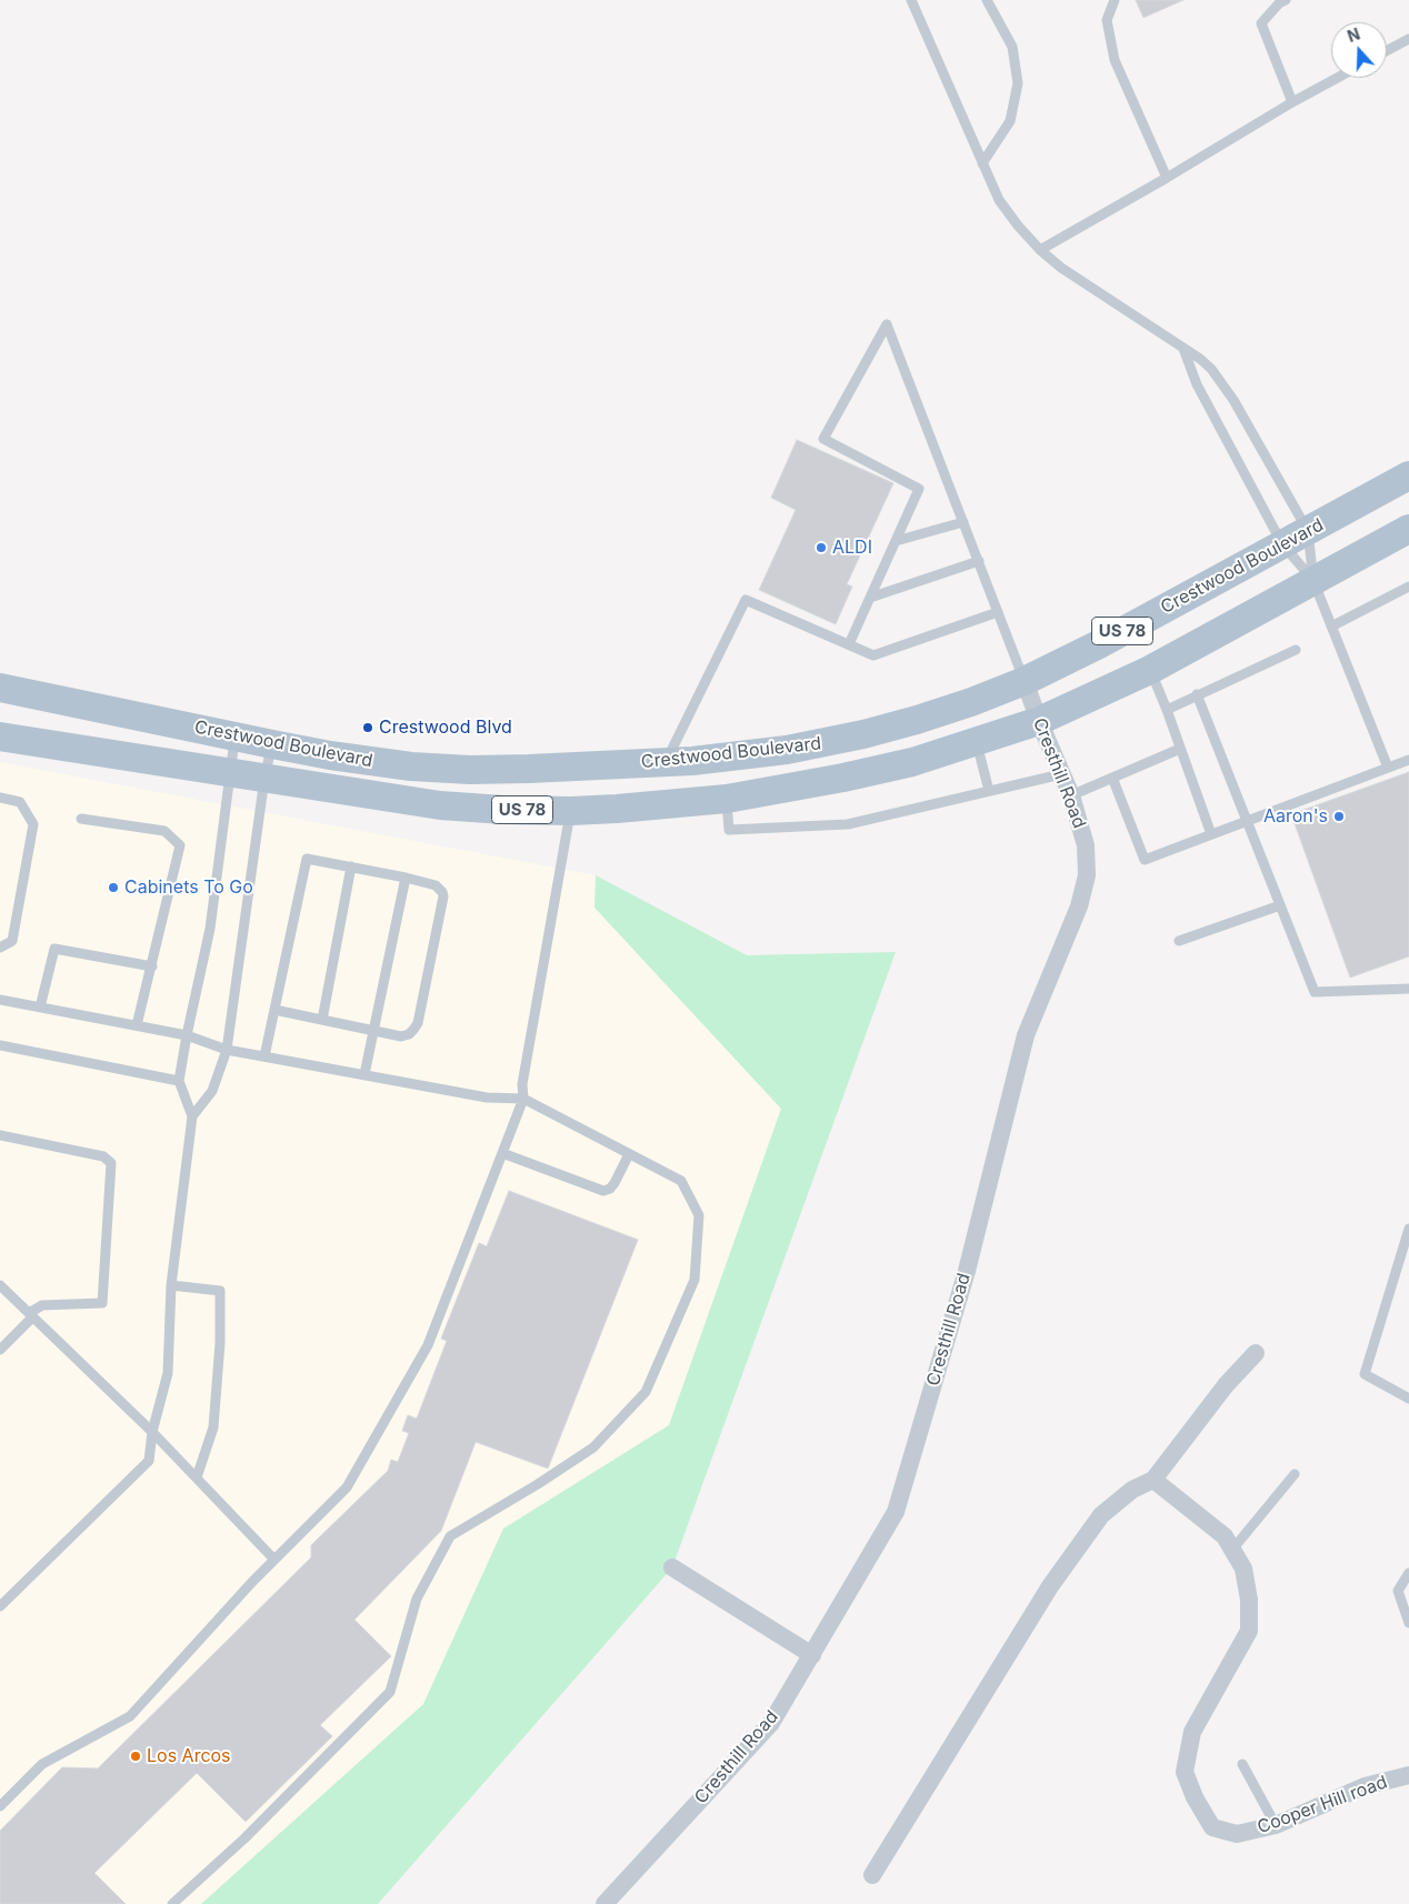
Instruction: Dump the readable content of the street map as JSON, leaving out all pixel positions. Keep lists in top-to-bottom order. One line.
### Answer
{"streets":{"main road":["Crestwood Boulevard","US 78"],"street":["Cresthill Road","Cooper Hill road"]},"crossings":[["Crestwood Boulevard","Cresthill Road"]],"places":["ALDI","Crestwood Blvd","Aaron's","Cabinets To Go","Los Arcos"],"north":"top"}
